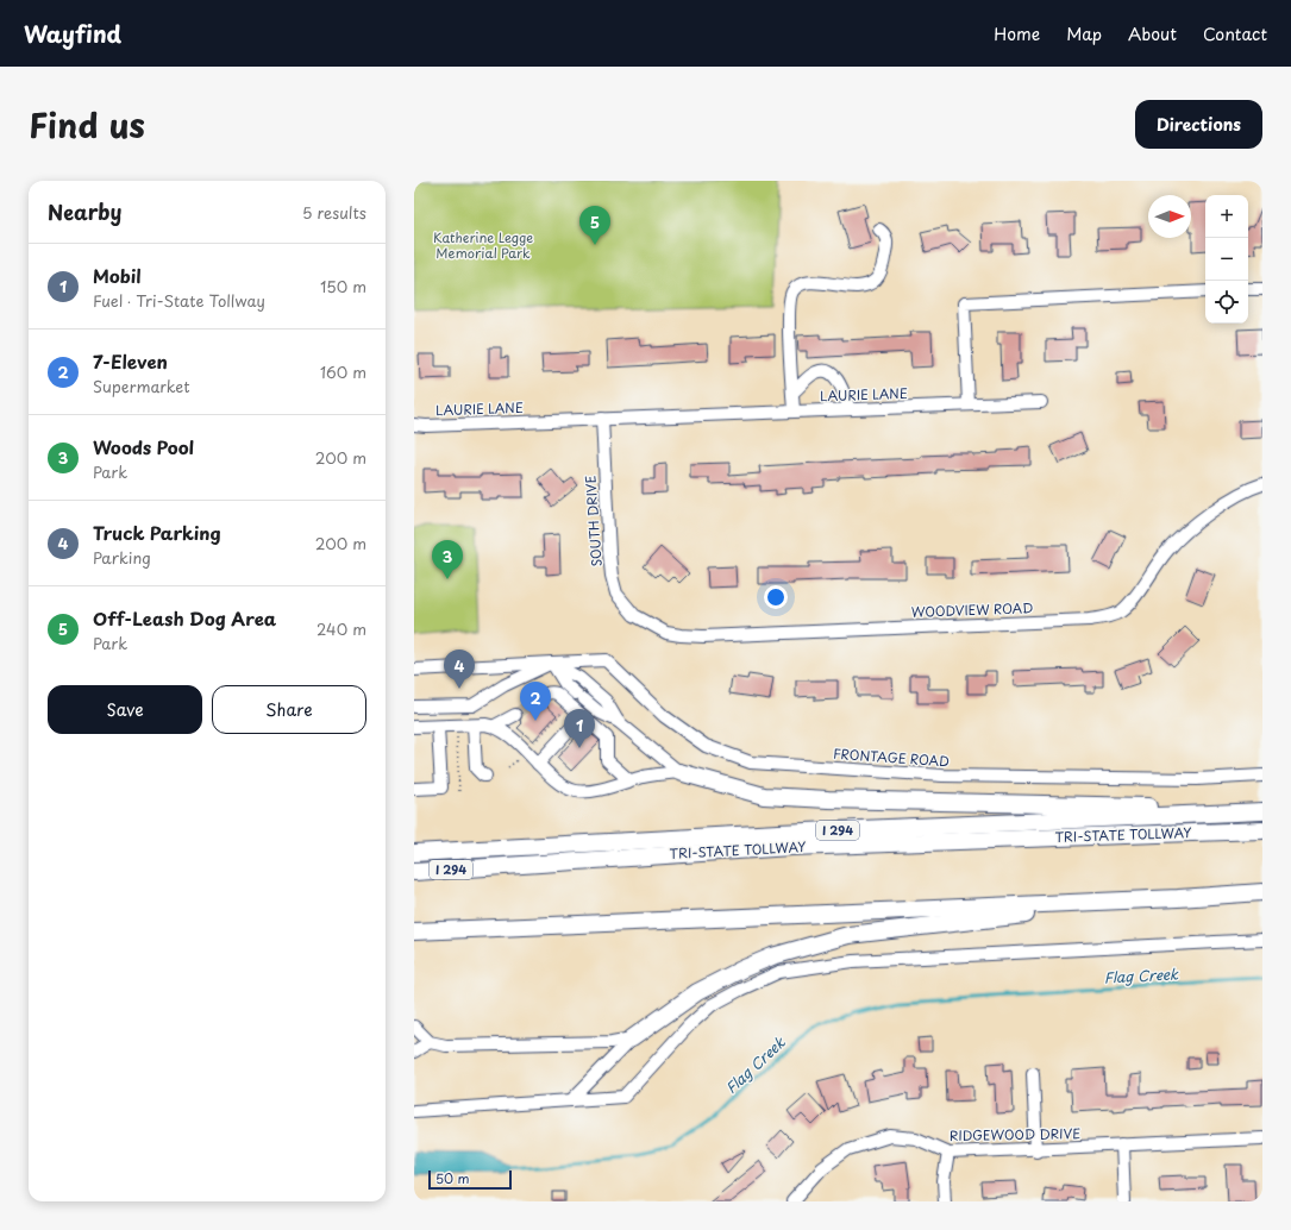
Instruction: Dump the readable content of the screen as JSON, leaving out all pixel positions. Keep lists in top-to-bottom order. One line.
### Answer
{"streets":{"highway":["I 294","TRI-STATE TOLLWAY"],"street":["LAURIE LANE","SOUTH DRIVE","WOODVIEW ROAD","FRONTAGE ROAD","RIDGEWOOD DRIVE"]},"crossings":[["LAURIE LANE","SOUTH DRIVE"],["SOUTH DRIVE","WOODVIEW ROAD"]],"water":["Flag Creek"],"parks":["Katherine Legge Memorial Park"],"scale_bar":"50 m","north":"right","page":{"header":"Wayfind","nav":["Home","Map","About","Contact"],"title":"Find us","buttons":["Directions",["Save","Share"]],"heading":["Nearby","5 results"],"map_buttons":["+","−"],"pins":["5","3","4","2","1"],"list":[{"mark":"1","name":"Mobil","note":"Fuel · Tri-State Tollway","value":"150 m"},{"mark":"2","name":"7-Eleven","note":"Supermarket","value":"160 m"},{"mark":"3","name":"Woods Pool","note":"Park","value":"200 m"},{"mark":"4","name":"Truck Parking","note":"Parking","value":"200 m"},{"mark":"5","name":"Off-Leash Dog Area","note":"Park","value":"240 m"}],"scale":"50 m"}}
